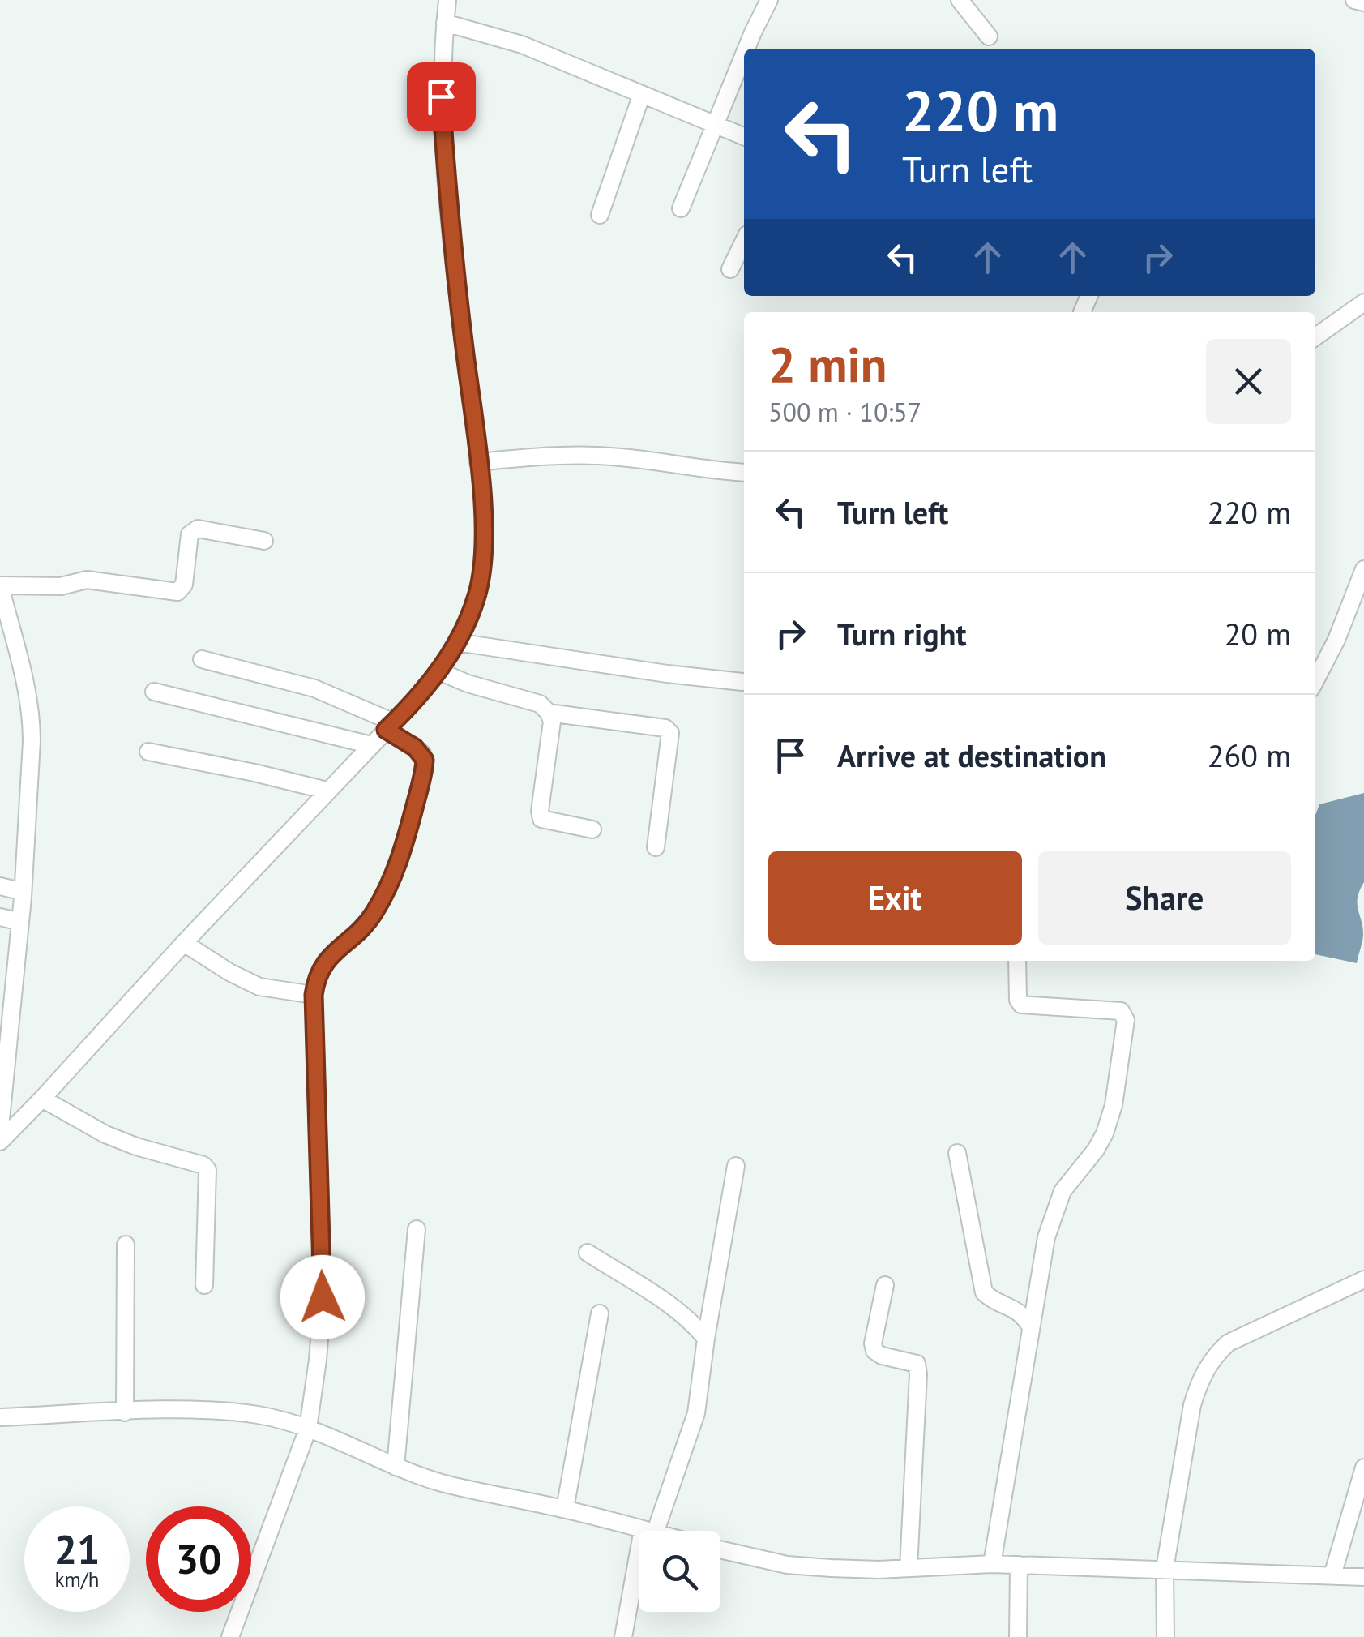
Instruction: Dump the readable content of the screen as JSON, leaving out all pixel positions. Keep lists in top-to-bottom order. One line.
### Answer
{"page":{"turn":["220 m","Turn left"],"heading":["2 min","500 m · 10:57"],"list":[{"name":"Turn left","value":"220 m"},{"name":"Turn right","value":"20 m"},{"name":"Arrive at destination","value":"260 m"}],"buttons":["Exit","Share"],"speed":"21 km/h","limit":"30"}}
